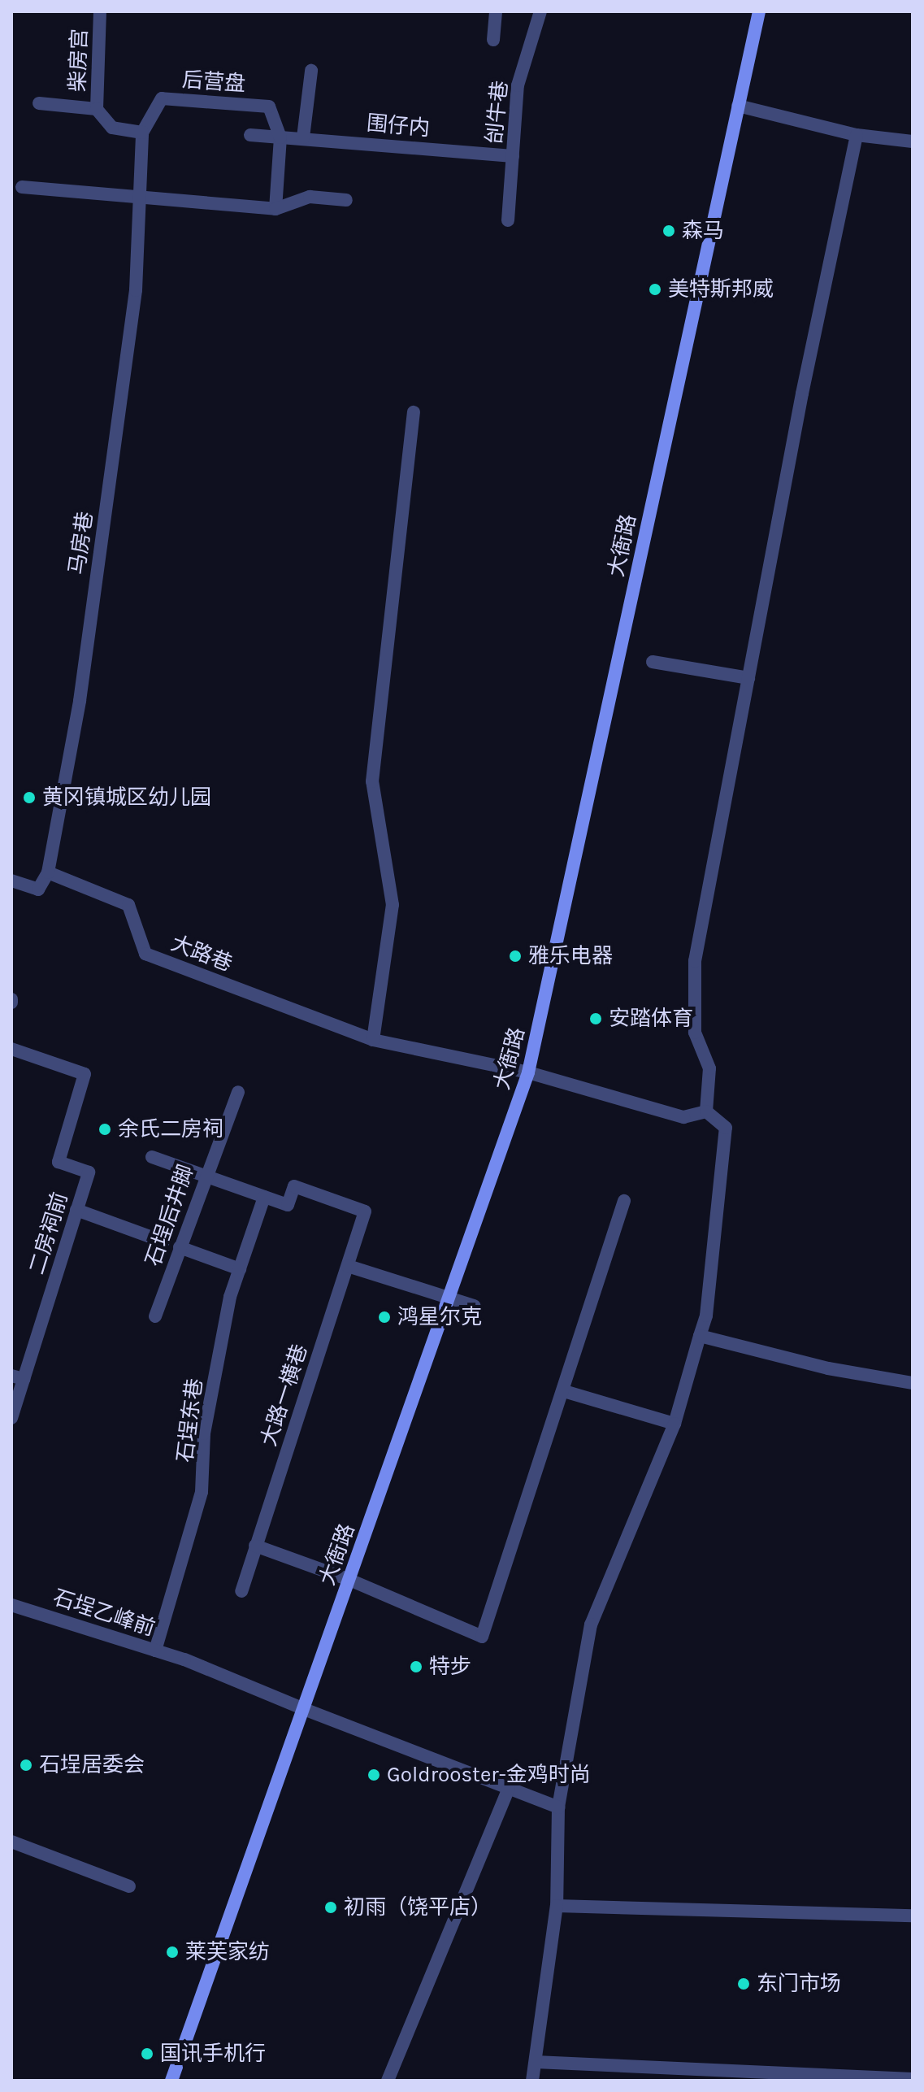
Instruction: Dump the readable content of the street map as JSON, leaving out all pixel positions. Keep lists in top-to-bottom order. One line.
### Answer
{"streets":{"main road":["大衙路"],"street":["柴房宫","后营盘","刣牛巷","围仔内","马房巷","大路巷","石埕后井脚","二房祠前","大路一横巷","石埕东巷","石埕乙峰前"]},"crossings":[["后营盘","围仔内"],["后营盘","马房巷"],["刣牛巷","围仔内"],["马房巷","大路巷"],["大衙路","大路巷"],["大衙路","石埕乙峰前"],["大路一横巷","石埕东巷"],["石埕东巷","石埕乙峰前"]],"places":["森马","美特斯邦威","黄冈镇城区幼儿园","雅乐电器","安踏体育","余氏二房祠","鸿星尔克","特步","石埕居委会","Goldrooster-金鸡时尚","初雨（饶平店）","莱芙家纺","东门市场","国讯手机行"]}
